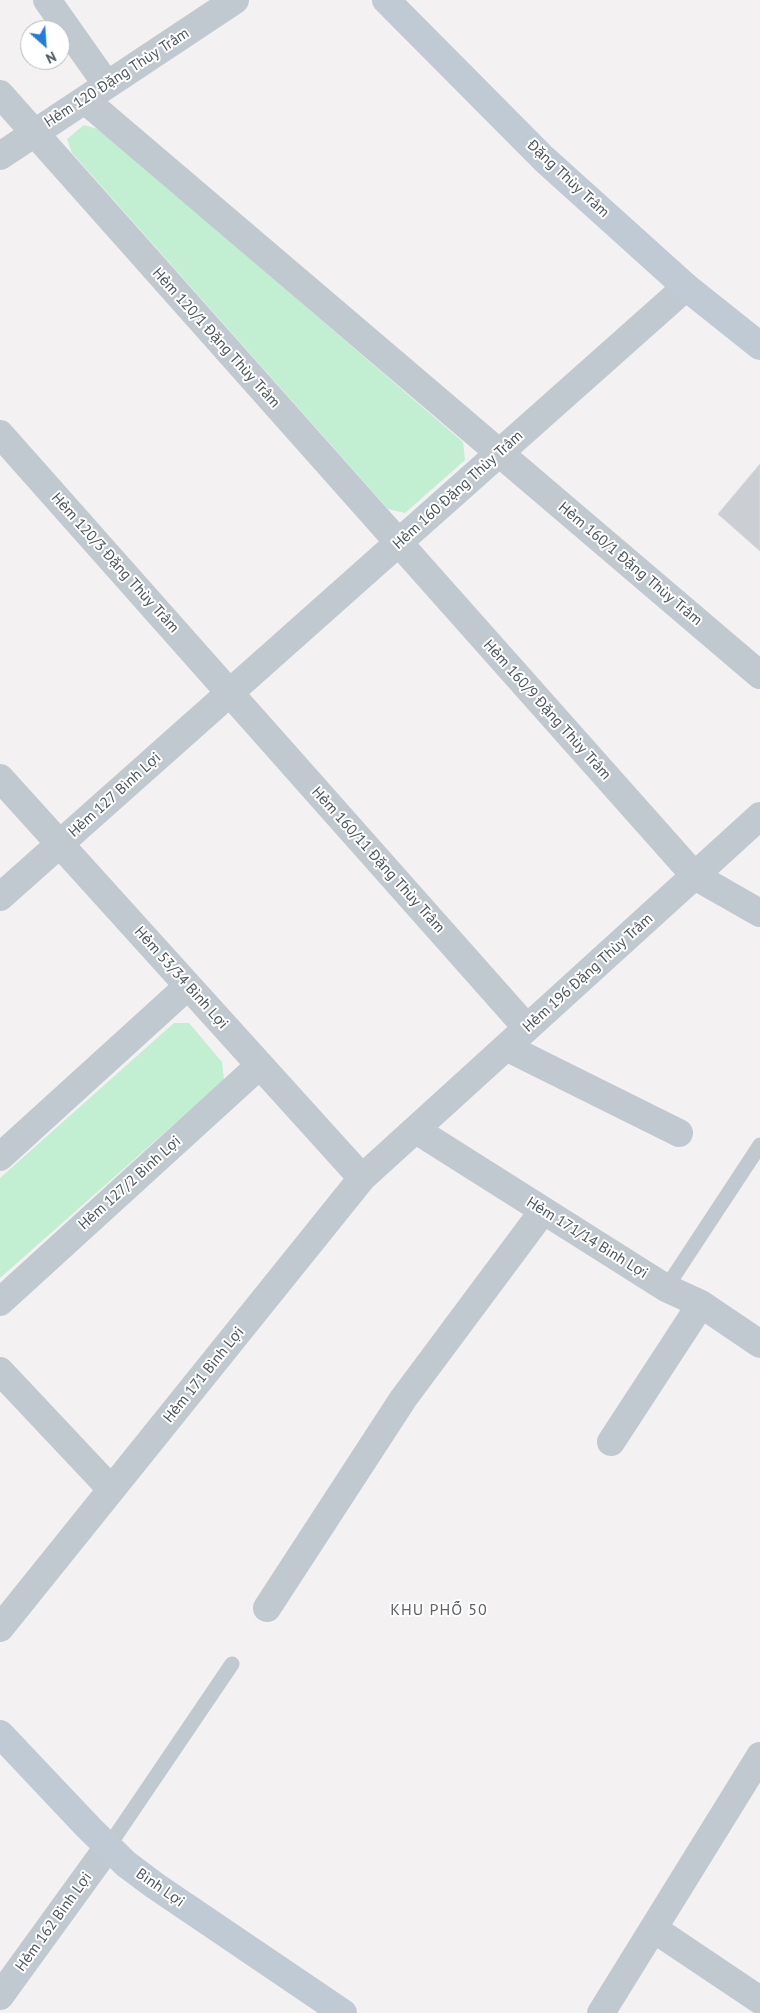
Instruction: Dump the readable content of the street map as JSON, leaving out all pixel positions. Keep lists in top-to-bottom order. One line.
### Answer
{"streets":{"main road":["Đặng Thùy Trâm","Bình Lợi"],"street":["Hẻm 120 Đặng Thùy Trâm","Hẻm 120/1 Đặng Thùy Trâm","Hẻm 160 Đặng Thùy Trâm","Hẻm 120/3 Đặng Thùy Trâm","Hẻm 160/1 Đặng Thùy Trâm","Hẻm 160/9 Đặng Thùy Trâm","Hẻm 127 Bình Lợi","Hẻm 160/11 Đặng Thùy Trâm","Hẻm 196 Đặng Thùy Trâm","Hẻm 53/34 Bình Lợi","Hẻm 127/2 Bình Lợi","Hẻm 171/14 Bình Lợi","Hẻm 171 Bình Lợi","Hẻm 162 Bình Lợi"]},"crossings":[["Hẻm 120 Đặng Thùy Trâm","Hẻm 120/1 Đặng Thùy Trâm"],["Đặng Thùy Trâm","Hẻm 160 Đặng Thùy Trâm"],["Hẻm 120/1 Đặng Thùy Trâm","Hẻm 160 Đặng Thùy Trâm"],["Hẻm 120/1 Đặng Thùy Trâm","Hẻm 160/9 Đặng Thùy Trâm"],["Hẻm 160 Đặng Thùy Trâm","Hẻm 120/3 Đặng Thùy Trâm"],["Hẻm 160 Đặng Thùy Trâm","Hẻm 160/1 Đặng Thùy Trâm"],["Hẻm 160 Đặng Thùy Trâm","Hẻm 160/9 Đặng Thùy Trâm"],["Hẻm 160 Đặng Thùy Trâm","Hẻm 127 Bình Lợi"],["Hẻm 160 Đặng Thùy Trâm","Hẻm 160/11 Đặng Thùy Trâm"],["Hẻm 120/3 Đặng Thùy Trâm","Hẻm 127 Bình Lợi"],["Hẻm 120/3 Đặng Thùy Trâm","Hẻm 160/11 Đặng Thùy Trâm"],["Hẻm 160/9 Đặng Thùy Trâm","Hẻm 196 Đặng Thùy Trâm"],["Hẻm 127 Bình Lợi","Hẻm 160/11 Đặng Thùy Trâm"],["Hẻm 127 Bình Lợi","Hẻm 53/34 Bình Lợi"],["Hẻm 160/11 Đặng Thùy Trâm","Hẻm 196 Đặng Thùy Trâm"],["Hẻm 196 Đặng Thùy Trâm","Hẻm 171/14 Bình Lợi"],["Hẻm 196 Đặng Thùy Trâm","Hẻm 171 Bình Lợi"],["Hẻm 53/34 Bình Lợi","Hẻm 127/2 Bình Lợi"],["Hẻm 53/34 Bình Lợi","Hẻm 171 Bình Lợi"],["Hẻm 171/14 Bình Lợi","Hẻm 171 Bình Lợi"],["Bình Lợi","Hẻm 162 Bình Lợi"]],"districts":["KHU PHỐ 50"],"north":"bottom right"}
